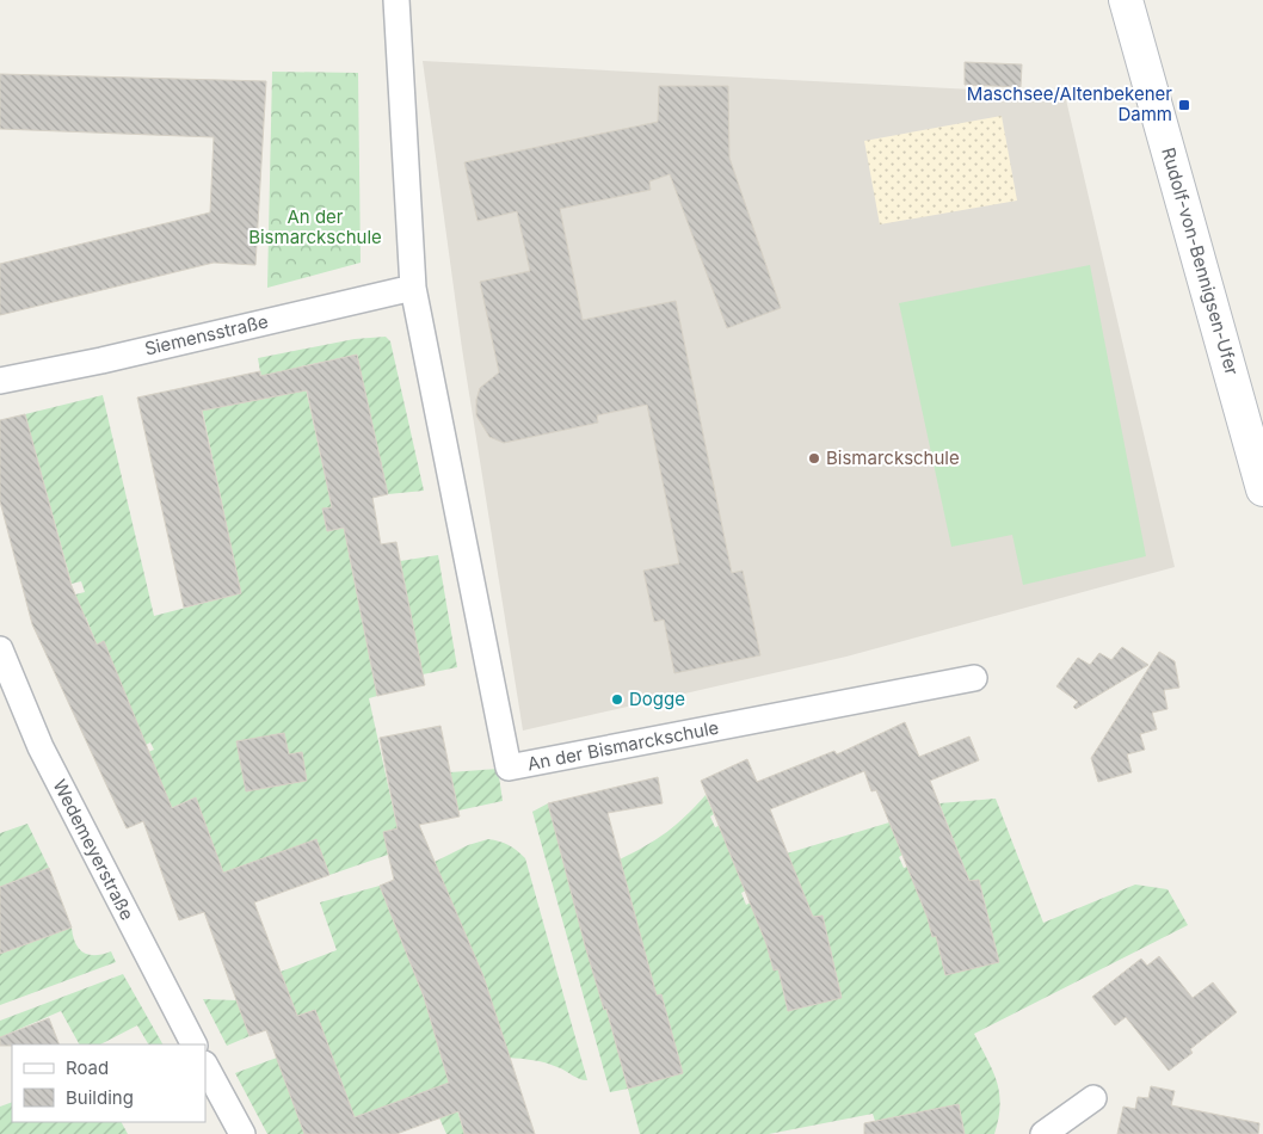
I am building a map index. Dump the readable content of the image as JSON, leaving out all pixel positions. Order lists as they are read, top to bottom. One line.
{"streets":{"street":["Rudolf-von-Bennigsen-Ufer","Siemensstraße","An der Bismarckschule","Wedemeyerstraße"]},"crossings":[["Siemensstraße","An der Bismarckschule"]],"parks":["An der Bismarckschule"],"places":{"transit":["Maschsee/Altenbekener Damm"],"other":["Bismarckschule","Dogge"]},"legend":["Road","Building"]}
